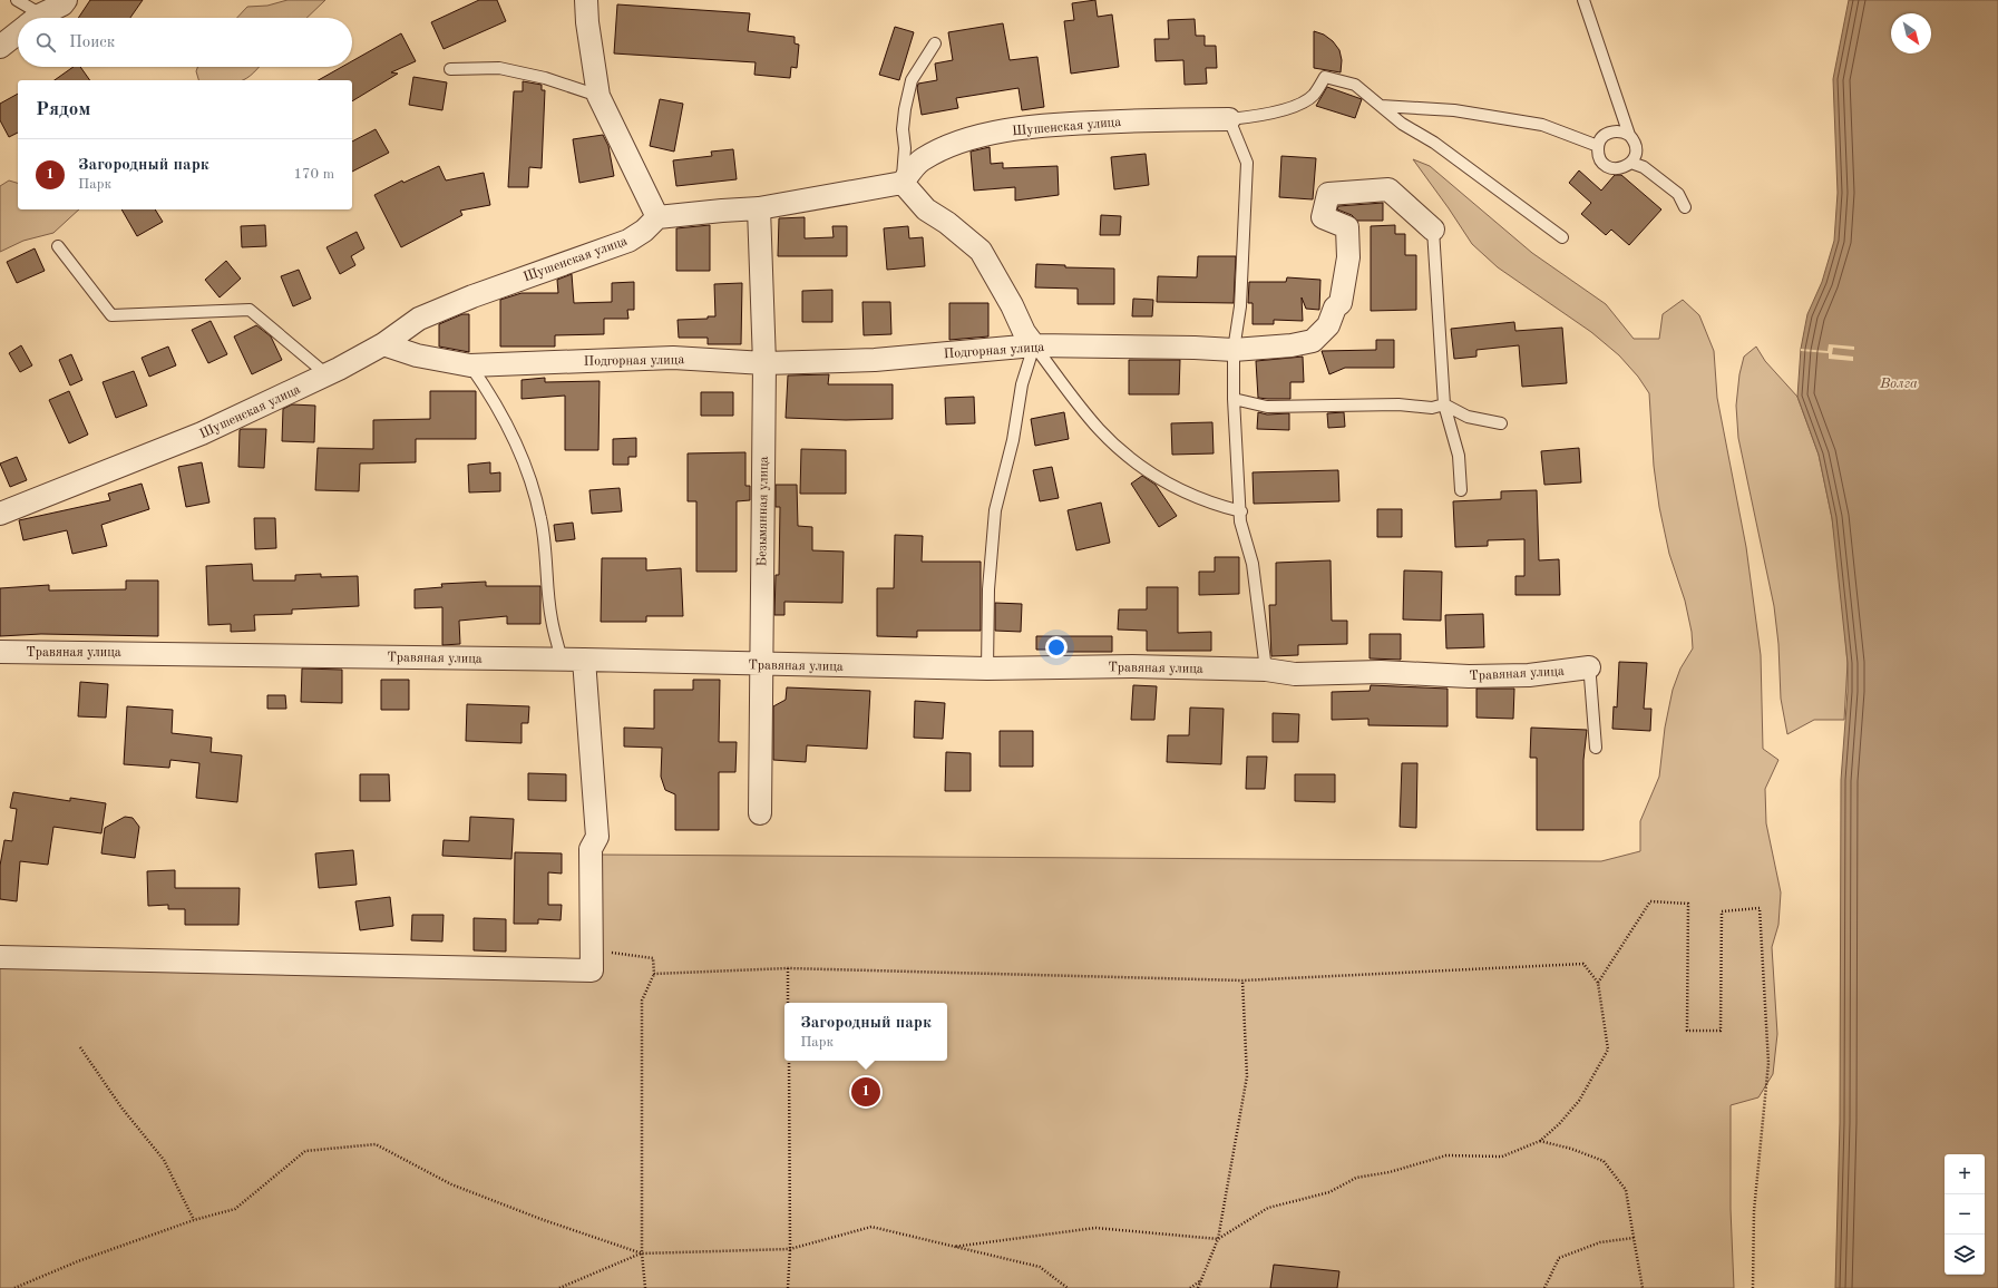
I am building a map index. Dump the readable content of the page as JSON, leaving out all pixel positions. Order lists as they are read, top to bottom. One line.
{"streets":{"street":["Шушенская улица","Подгорная улица","Безымянная улица","Травяная улица"]},"crossings":[["Шушенская улица","Подгорная улица"],["Подгорная улица","Безымянная улица"],["Безымянная улица","Травяная улица"]],"water":["Волга"],"north":"bottom right","page":{"search":"Поиск","heading":"Рядом","list":[{"mark":"1","name":"Загородный парк","note":"Парк","value":"170 m"}],"popup":["Загородный парк","Парк"],"pins":"1","map_buttons":["+","−"]}}
